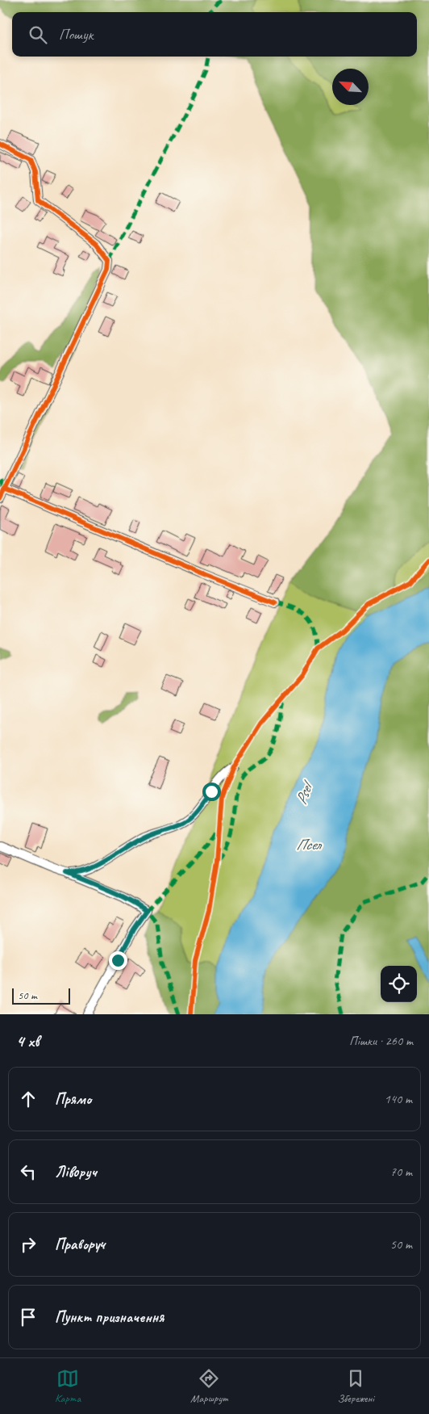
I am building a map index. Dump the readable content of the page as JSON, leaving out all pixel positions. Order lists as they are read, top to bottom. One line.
{"water":["Psel","Псел"],"scale_bar":"50 m","north":"top left","page":{"search":"Пошук","scale":"50 m","heading":["4 хв","Пішки · 260 m"],"list":[["Прямо","140 m"],["Ліворуч","70 m"],["Праворуч","50 m"],"Пункт призначення"],"nav":["Карта","Маршрут","Збережені"]}}
